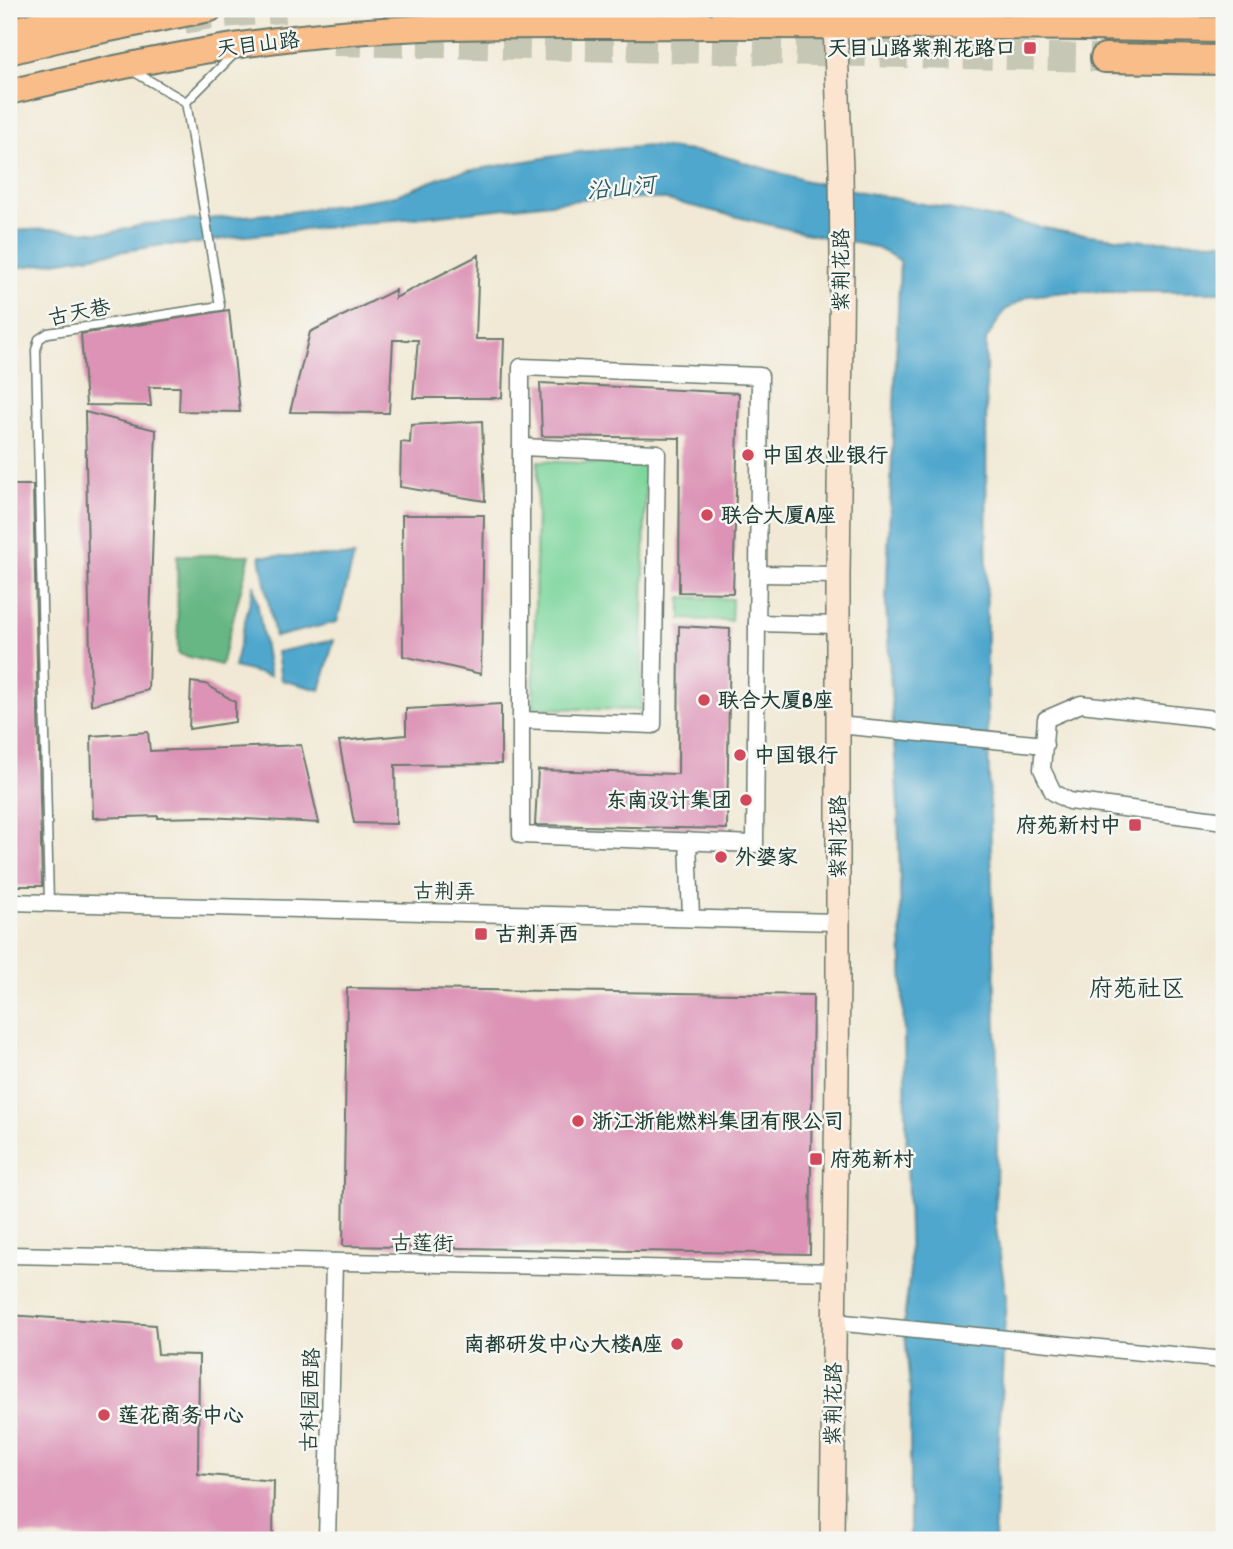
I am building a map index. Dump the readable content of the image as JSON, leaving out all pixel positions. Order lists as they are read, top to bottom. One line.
{"streets":{"main road":["天目山路"],"street":["紫荆花路","古荆弄","古莲街","古科园西路"],"lane":["古天巷"]},"crossings":[["天目山路","紫荆花路"],["紫荆花路","古荆弄"],["紫荆花路","古莲街"],["古天巷","古荆弄"],["古莲街","古科园西路"]],"districts":["府苑社区"],"water":["沿山河"],"places":{"transit":["天目山路紫荆花路口","府苑新村中","古荆弄西","府苑新村"],"other":["中国农业银行","联合大厦A座","联合大厦B座","中国银行","东南设计集团","外婆家","浙江浙能燃料集团有限公司","南都研发中心大楼A座","莲花商务中心"]}}
